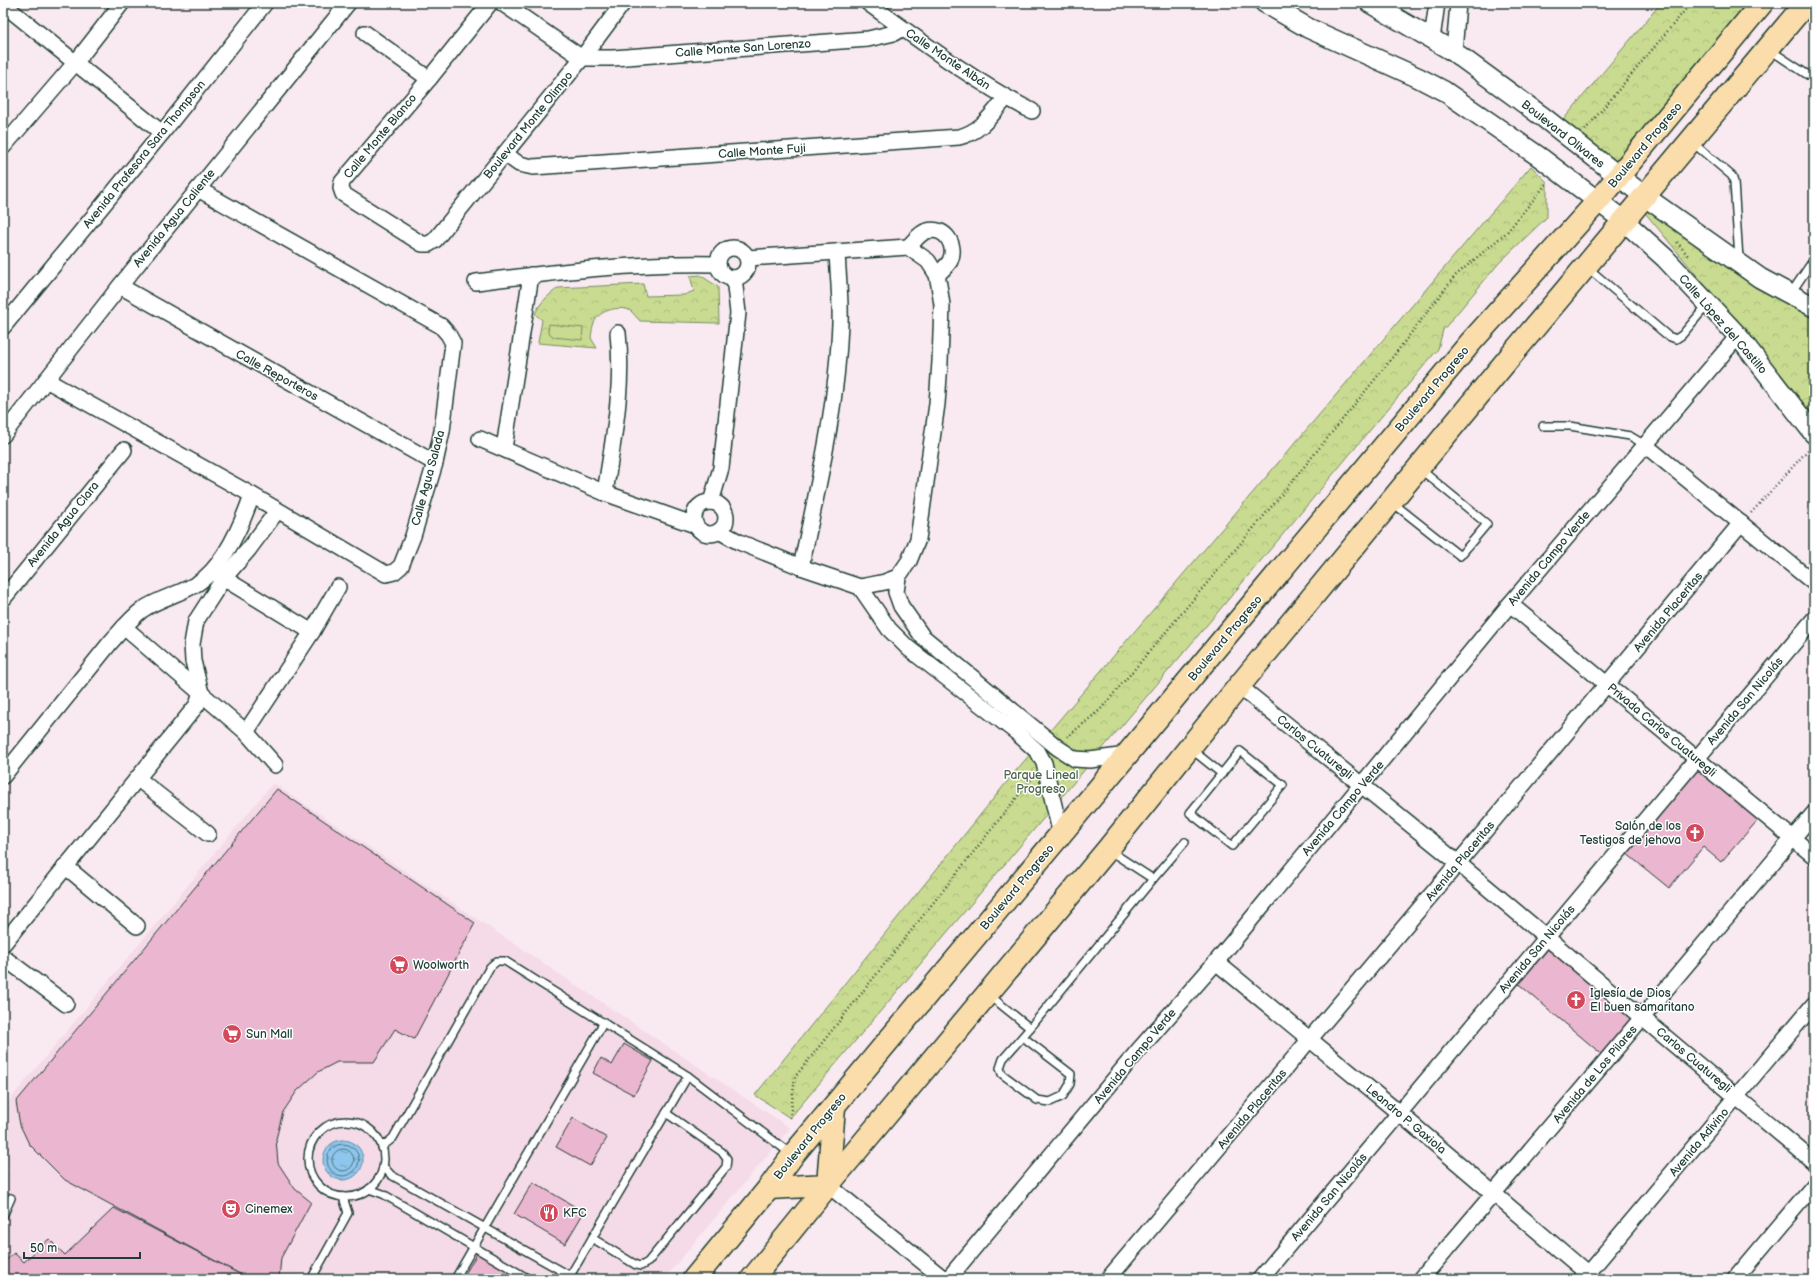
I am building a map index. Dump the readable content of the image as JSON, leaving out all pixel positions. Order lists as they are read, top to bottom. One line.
{"streets":{"main road":["Boulevard Progreso"],"street":["Calle Monte San Lorenzo","Calle Monte Albán","Boulevard Monte Olimpo","Boulevard Olivares","Calle Monte Blanco","Calle Monte Fuji","Avenida Profesora Sara Thompson","Avenida Agua Caliente","Calle López del Castillo","Calle Reporteros","Calle Agua Salada","Avenida Agua Clara","Avenida Campo Verde","Avenida Placeritas","Avenida San Nicolás","Privada Carlos Cuaturegli","Carlos Cuaturegli","Avenida de Los Pilares","Leandro P. Gaxiola","Avenida Adivino"]},"crossings":[["Calle Monte San Lorenzo","Calle Monte Albán"],["Calle Monte San Lorenzo","Boulevard Monte Olimpo"],["Calle Monte Albán","Calle Monte Fuji"],["Boulevard Monte Olimpo","Calle Monte Blanco"],["Boulevard Monte Olimpo","Calle Monte Fuji"],["Boulevard Olivares","Boulevard Progreso"],["Avenida Agua Caliente","Calle Reporteros"],["Avenida Agua Caliente","Calle Agua Salada"],["Calle López del Castillo","Avenida Campo Verde"],["Calle Reporteros","Calle Agua Salada"],["Avenida Campo Verde","Privada Carlos Cuaturegli"],["Avenida Campo Verde","Carlos Cuaturegli"],["Avenida Campo Verde","Leandro P. Gaxiola"],["Avenida Placeritas","Privada Carlos Cuaturegli"],["Avenida Placeritas","Carlos Cuaturegli"],["Avenida Placeritas","Leandro P. Gaxiola"],["Avenida San Nicolás","Privada Carlos Cuaturegli"],["Avenida San Nicolás","Carlos Cuaturegli"],["Avenida San Nicolás","Leandro P. Gaxiola"],["Privada Carlos Cuaturegli","Avenida de Los Pilares"],["Carlos Cuaturegli","Avenida de Los Pilares"],["Carlos Cuaturegli","Avenida Adivino"],["Avenida de Los Pilares","Leandro P. Gaxiola"],["Leandro P. Gaxiola","Avenida Adivino"]],"parks":["Parque Lineal Progreso"],"places":{"church":["Salón de los Testigos de jehova","Iglesía de Dios El buen samaritano"],"supermarket":["Woolworth","Sun Mall"],"theatre":["Cinemex"],"restaurant":["KFC"]},"scale_bar":"50 m"}
